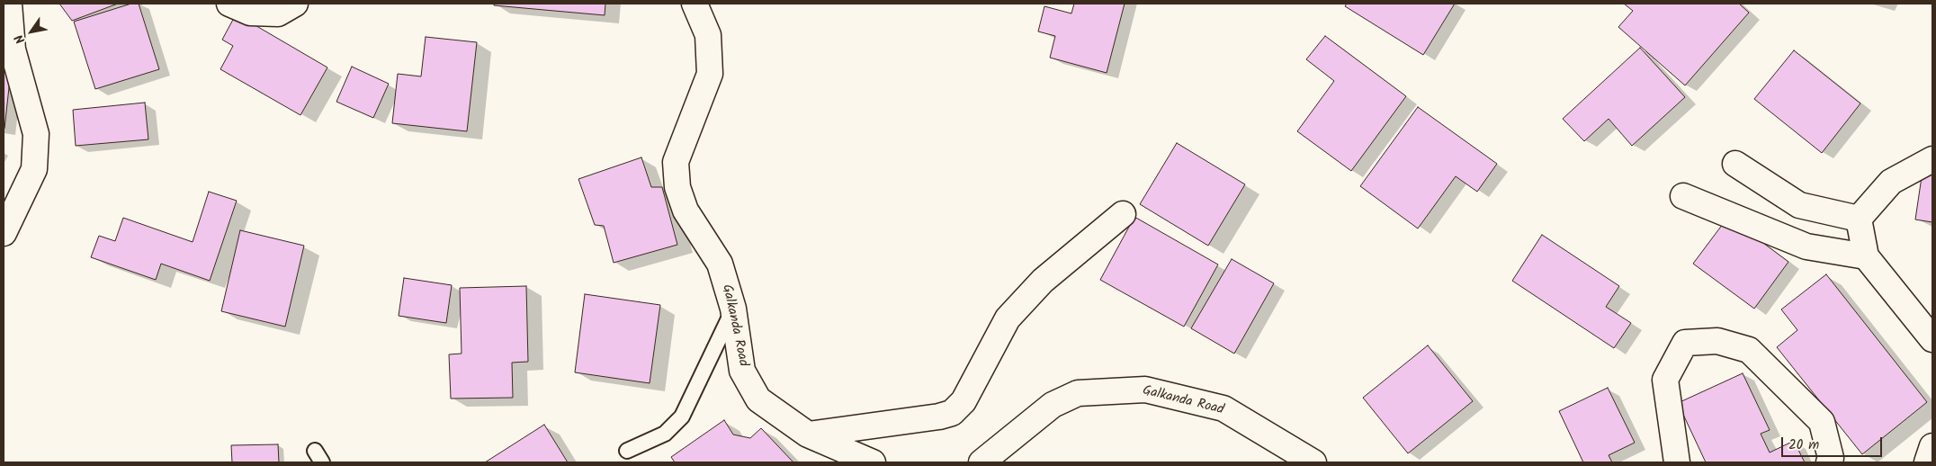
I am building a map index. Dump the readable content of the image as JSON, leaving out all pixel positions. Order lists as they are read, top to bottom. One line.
{"streets":{"street":["Galkanda Road"]},"scale_bar":"20 m","north":"bottom left"}
